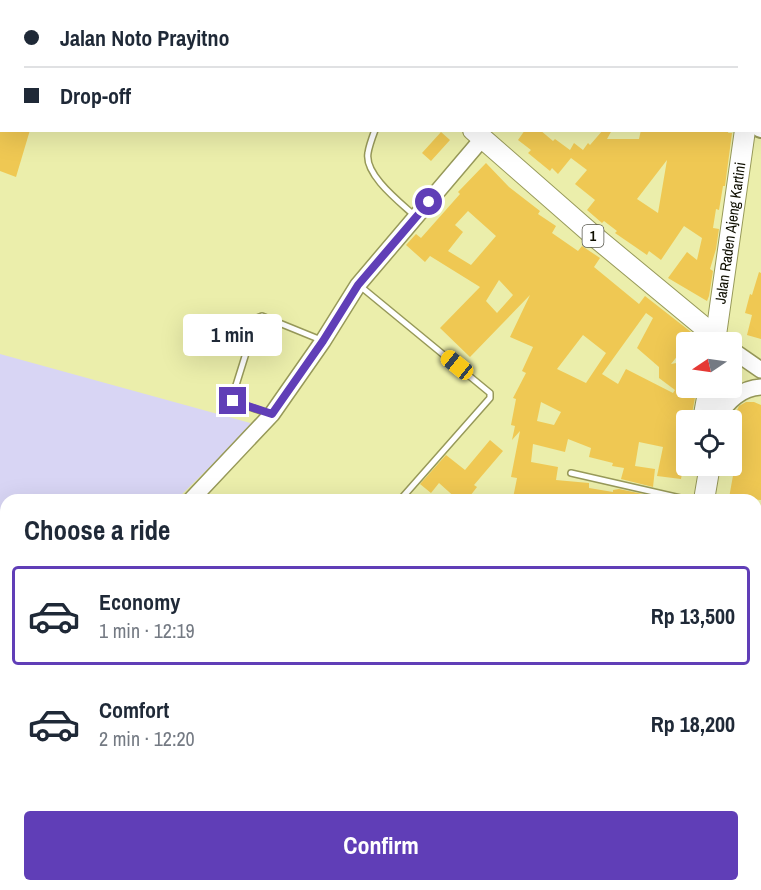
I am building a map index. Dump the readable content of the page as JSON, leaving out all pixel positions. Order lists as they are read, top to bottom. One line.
{"streets":{"highway":["Jalan Raden Ajeng Kartini","1"]},"north":"left","page":{"banner":["Jalan Noto Prayitno","Drop-off"],"bubble":"1 min","heading":"Choose a ride","list":[{"name":"Economy","note":"1 min · 12:19","value":"Rp 13,500"},{"name":"Comfort","note":"2 min · 12:20","value":"Rp 18,200"}],"buttons":"Confirm"}}
